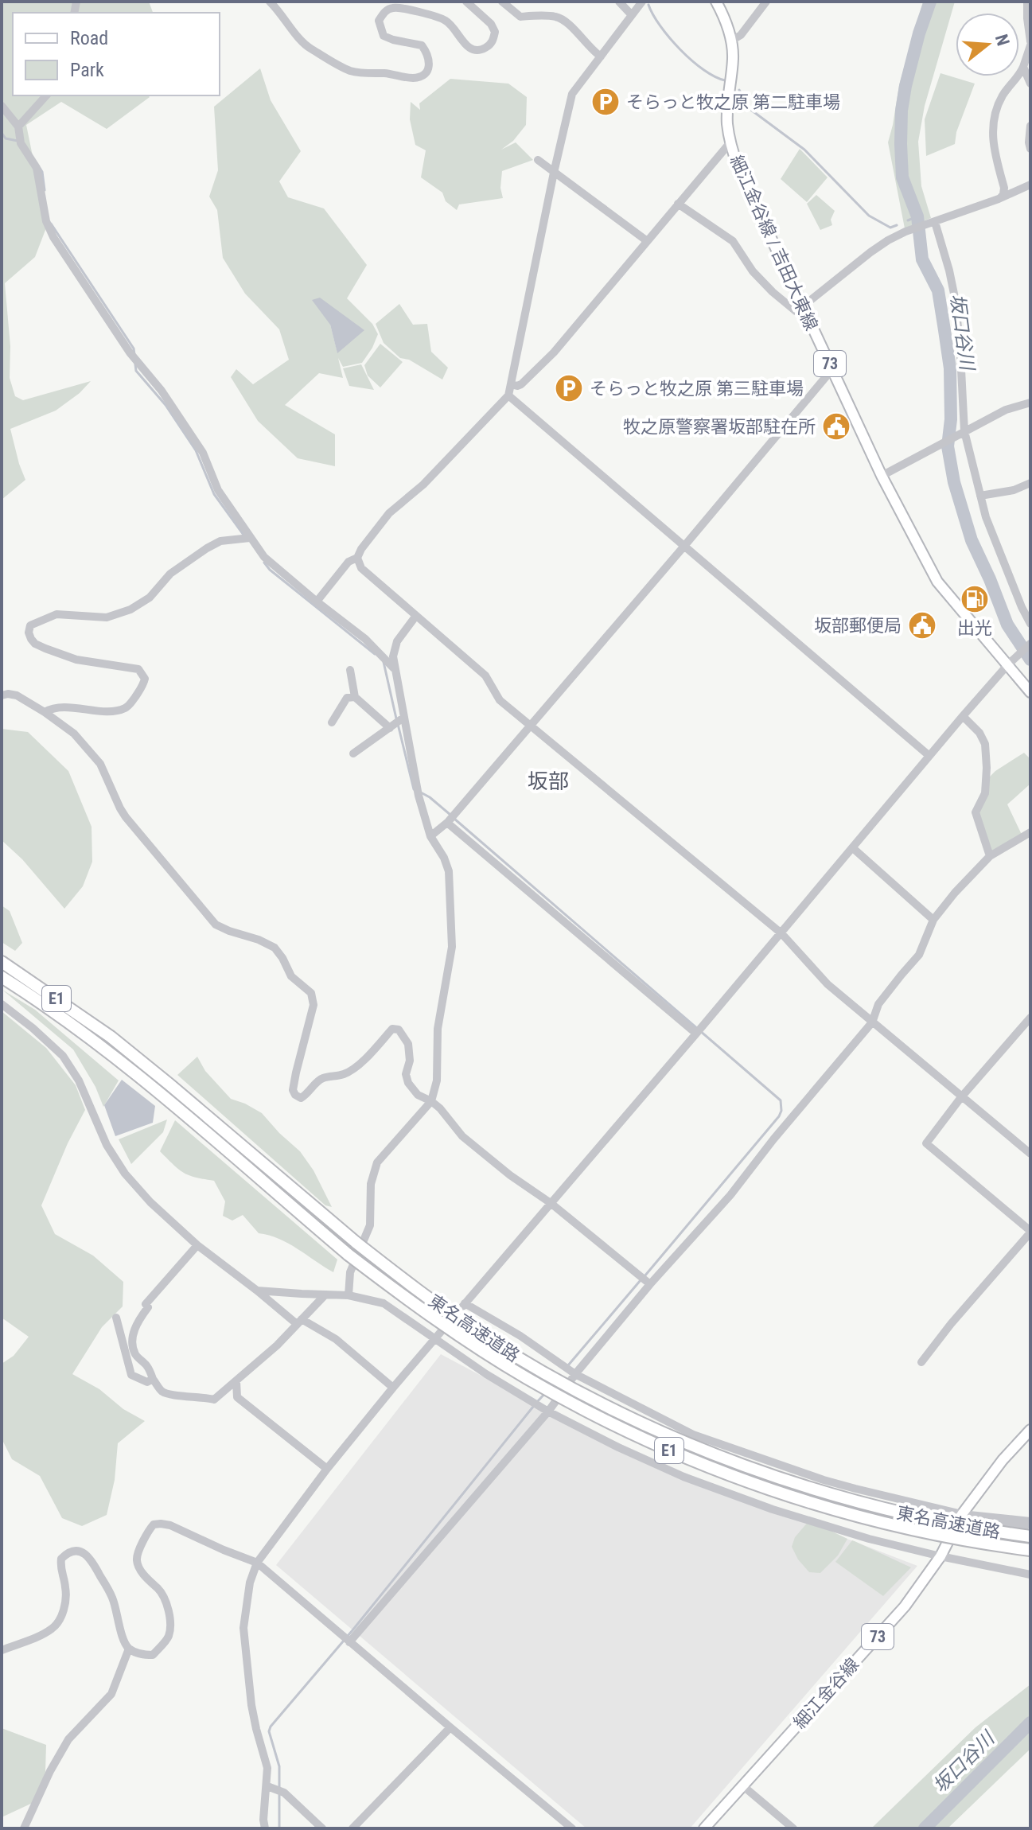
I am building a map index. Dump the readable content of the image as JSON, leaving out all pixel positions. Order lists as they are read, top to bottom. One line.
{"streets":{"highway":["E1","東名高速道路"],"main road":["細江金谷線 / 吉田大東線","73","細江金谷線"]},"districts":["坂部"],"water":["坂口谷川"],"places":{"parking":["そらっと牧之原 第二駐車場","そらっと牧之原 第三駐車場"],"public building":["牧之原警察署坂部駐在所","坂部郵便局"],"fuel station":["出光"]},"legend":["Road","Park"],"north":"right"}
